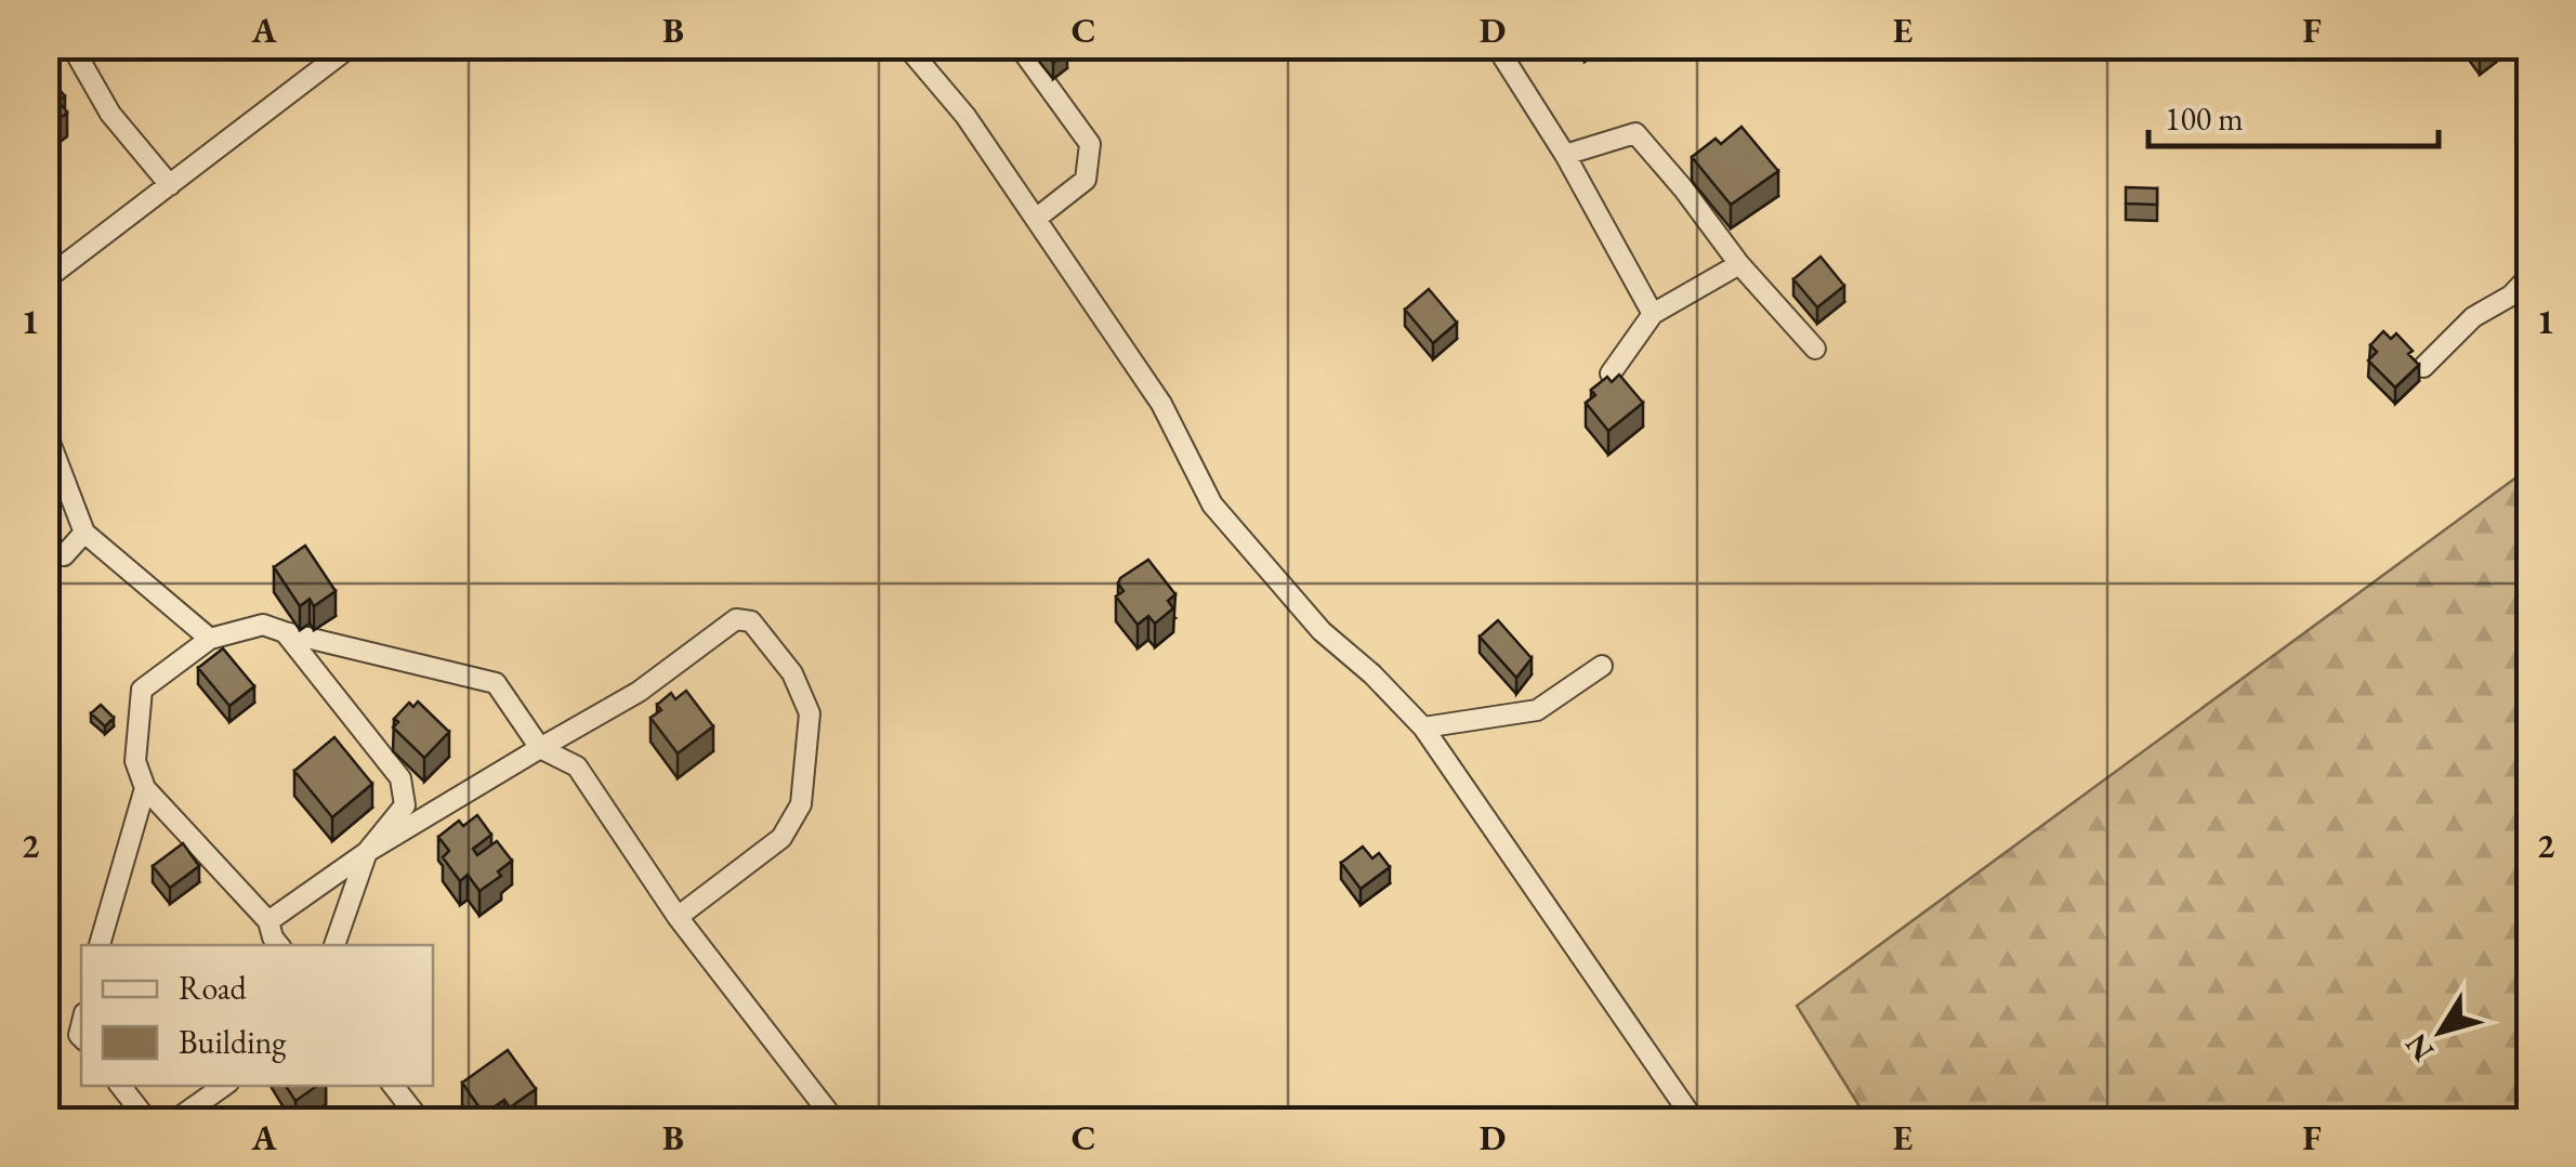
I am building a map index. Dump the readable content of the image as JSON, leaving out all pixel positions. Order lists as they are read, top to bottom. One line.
{"legend":["Road","Building"],"scale_bar":"100 m","north":"bottom left","grid":{"columns":["A","B","C","D","E","F"],"rows":["1","2"]}}
